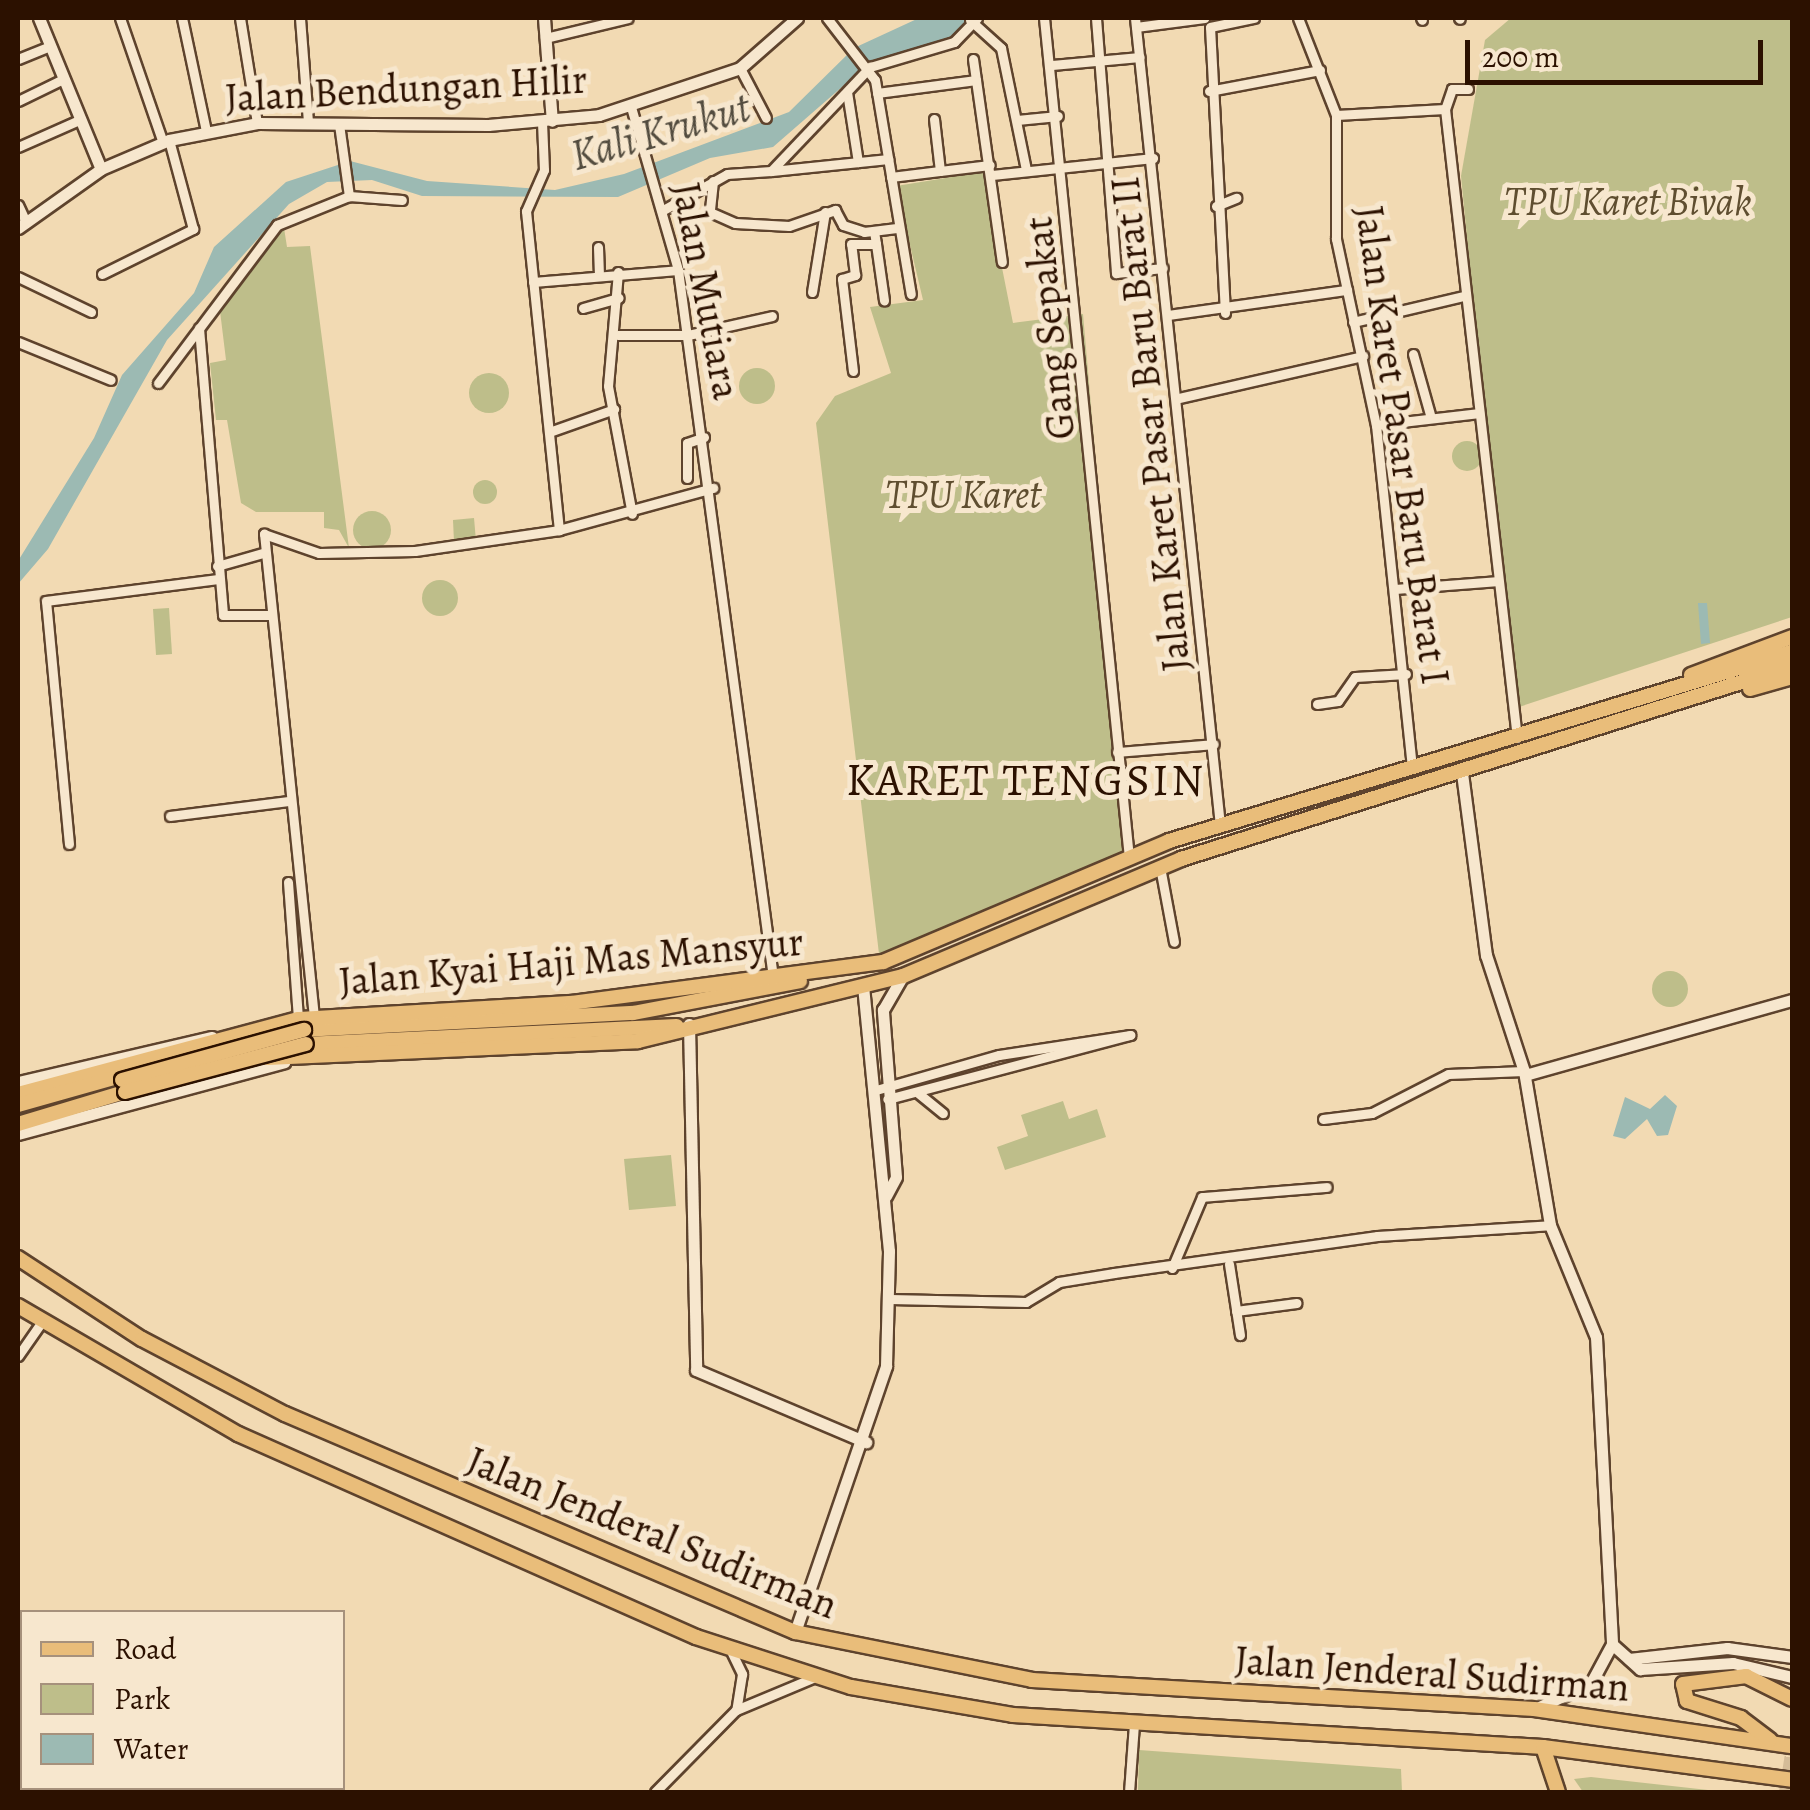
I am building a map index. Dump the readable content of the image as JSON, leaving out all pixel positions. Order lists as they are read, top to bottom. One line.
{"streets":{"main road":["Jalan Kyai Haji Mas Mansyur","Jalan Jenderal Sudirman"],"street":["Jalan Bendungan Hilir","Jalan Mutiara","Gang Sepakat","Jalan Karet Pasar Baru Barat II","Jalan Karet Pasar Baru Barat I"]},"crossings":[["Jalan Bendungan Hilir","Jalan Mutiara"],["Jalan Mutiara","Jalan Kyai Haji Mas Mansyur"],["Gang Sepakat","Jalan Kyai Haji Mas Mansyur"],["Jalan Karet Pasar Baru Barat II","Jalan Kyai Haji Mas Mansyur"],["Jalan Karet Pasar Baru Barat I","Jalan Kyai Haji Mas Mansyur"]],"districts":["KARET TENGSIN"],"water":["Kali Krukut"],"parks":["TPU Karet Bivak","TPU Karet"],"legend":["Road","Park","Water"],"scale_bar":"200 m"}
